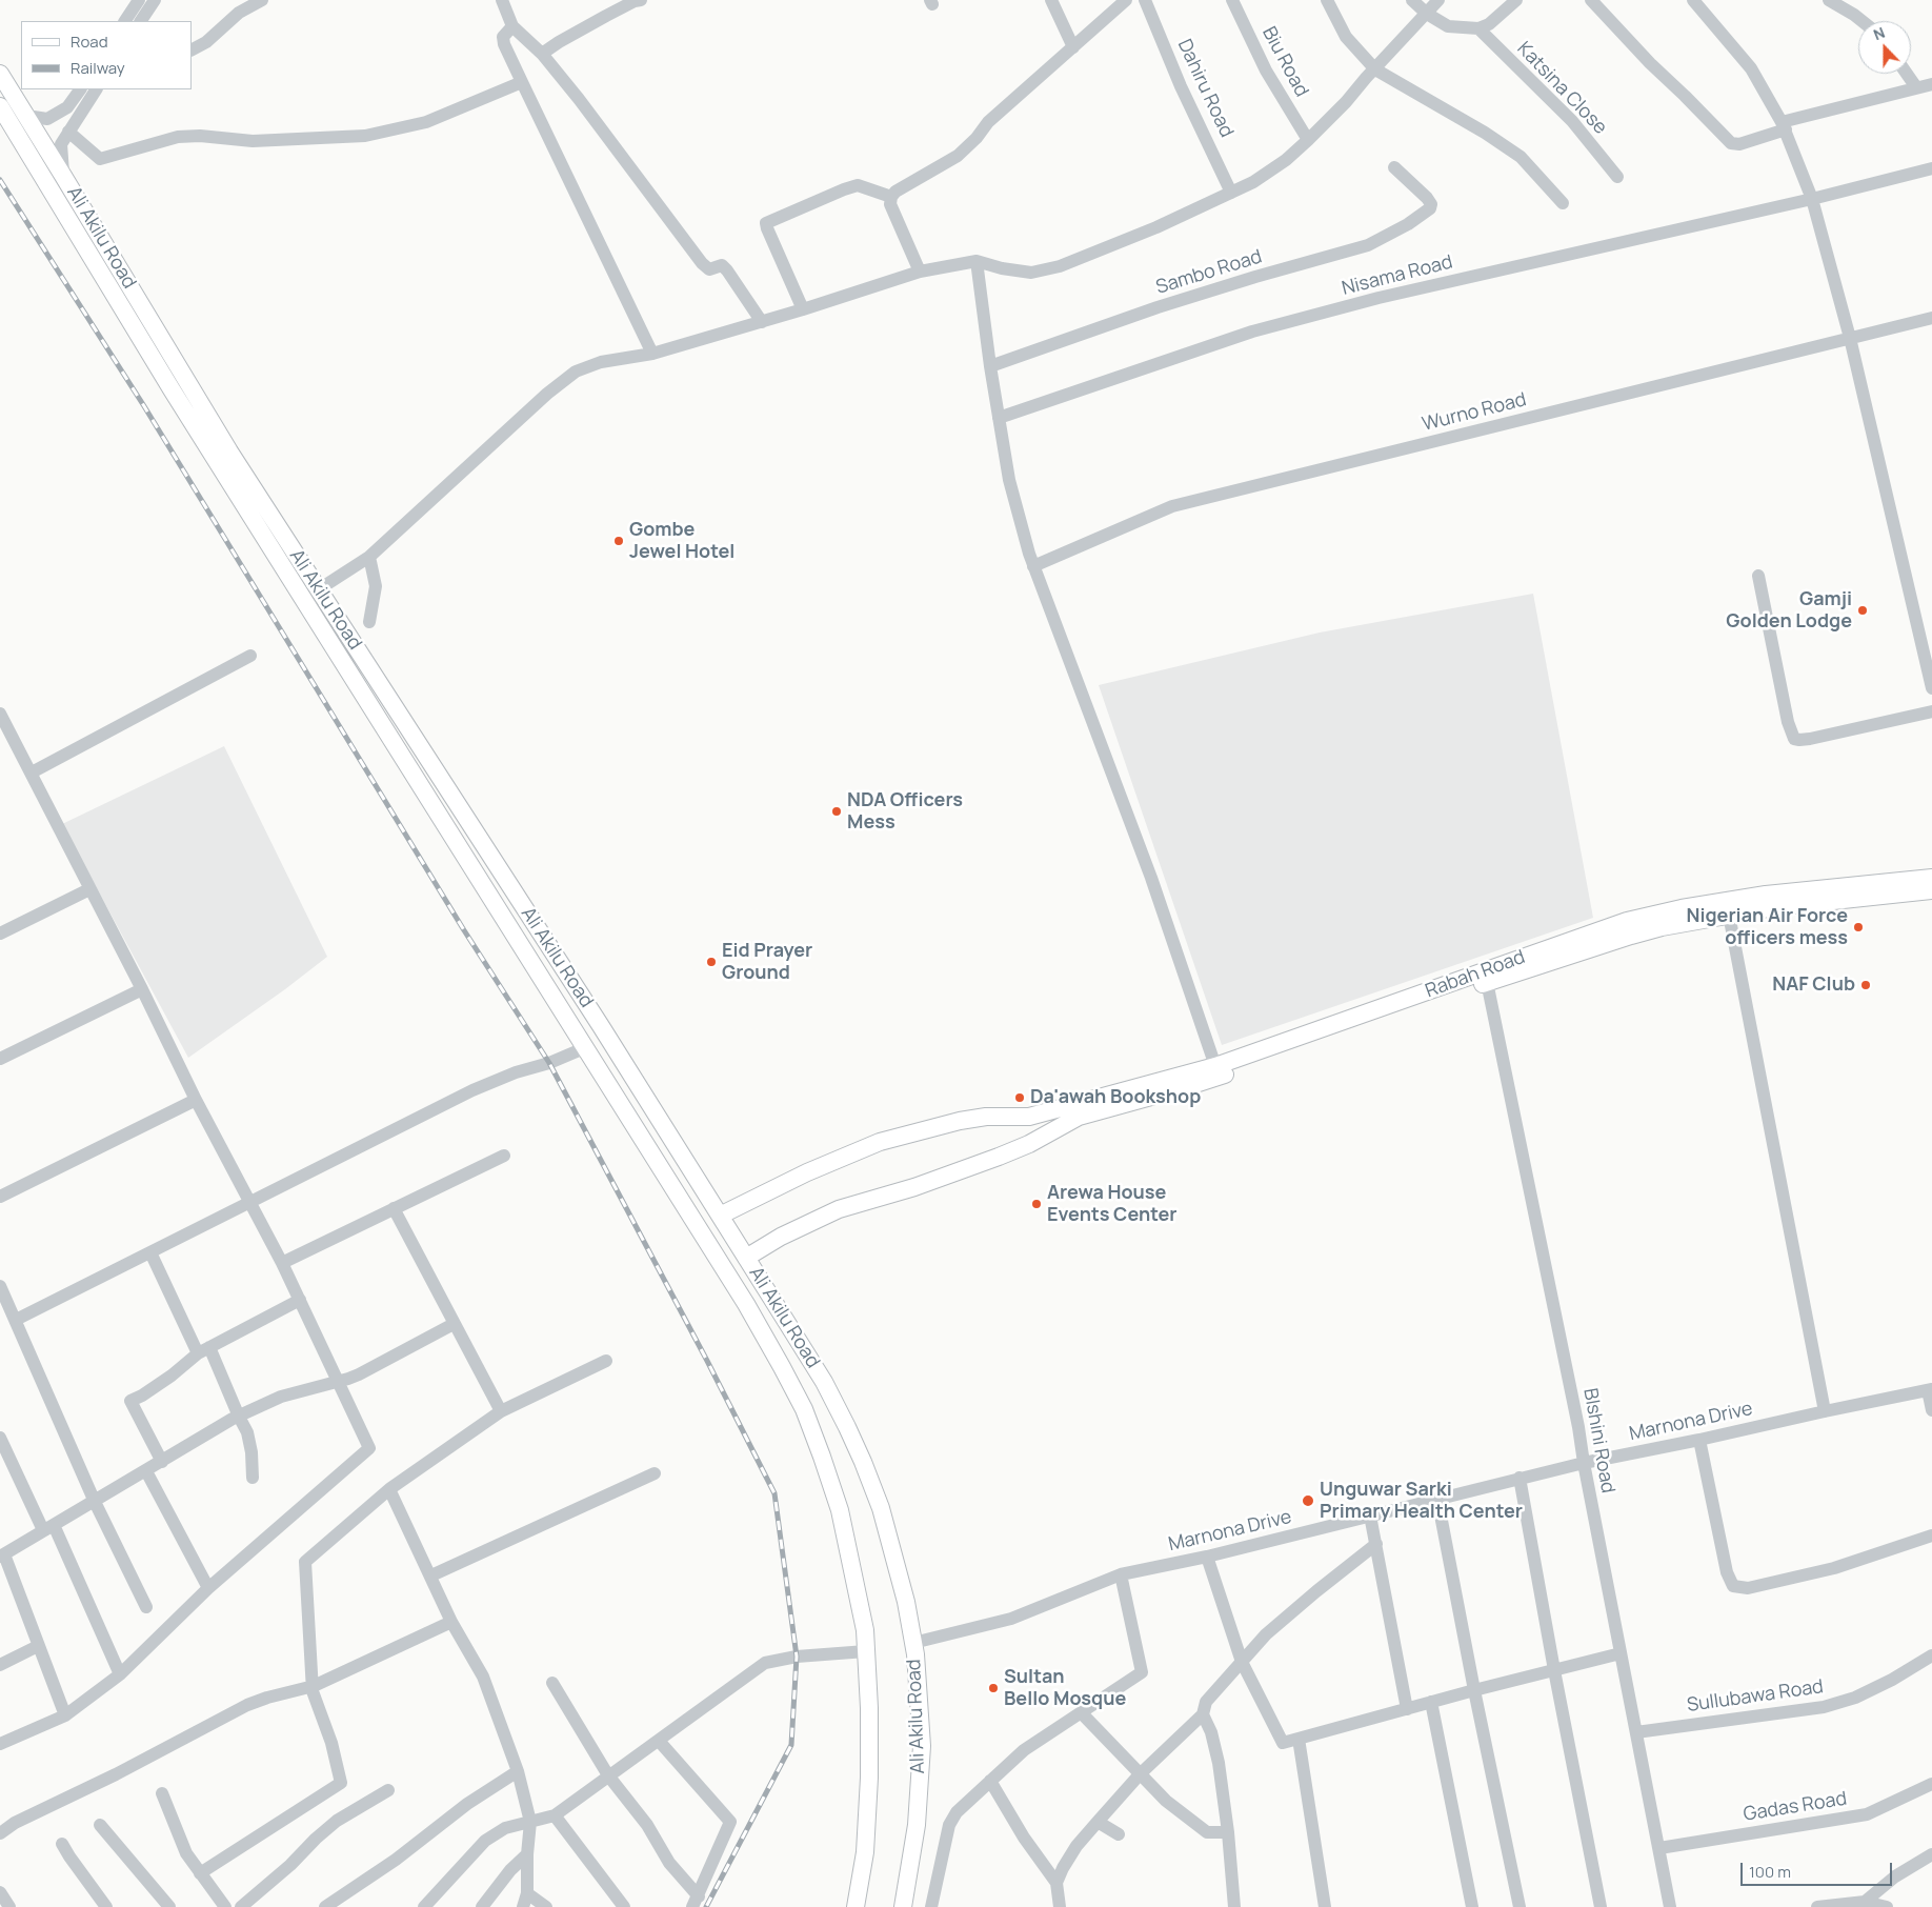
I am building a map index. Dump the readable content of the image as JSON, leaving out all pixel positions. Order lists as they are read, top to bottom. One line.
{"streets":{"main road":["Ali Akilu Road","Rabah Road"],"street":["Biu Road","Dahiru Road","Katsina Close","Sambo Road","Nisama Road","Wurno Road","Marnona Drive","BIshini Road","Sullubawa Road","Gadas Road"]},"crossings":[["Ali Akilu Road","Rabah Road"],["Ali Akilu Road","Marnona Drive"],["Rabah Road","BIshini Road"],["Marnona Drive","BIshini Road"],["BIshini Road","Sullubawa Road"],["BIshini Road","Gadas Road"]],"places":["Gombe Jewel Hotel","Gamji Golden Lodge","NDA Officers Mess","Nigerian Air Force officers mess","Eid Prayer Ground","NAF Club","Da'awah Bookshop","Arewa House Events Center","Unguwar Sarki Primary Health Center","Sultan Bello Mosque"],"legend":["Road","Railway"],"scale_bar":"100 m","north":"top"}
